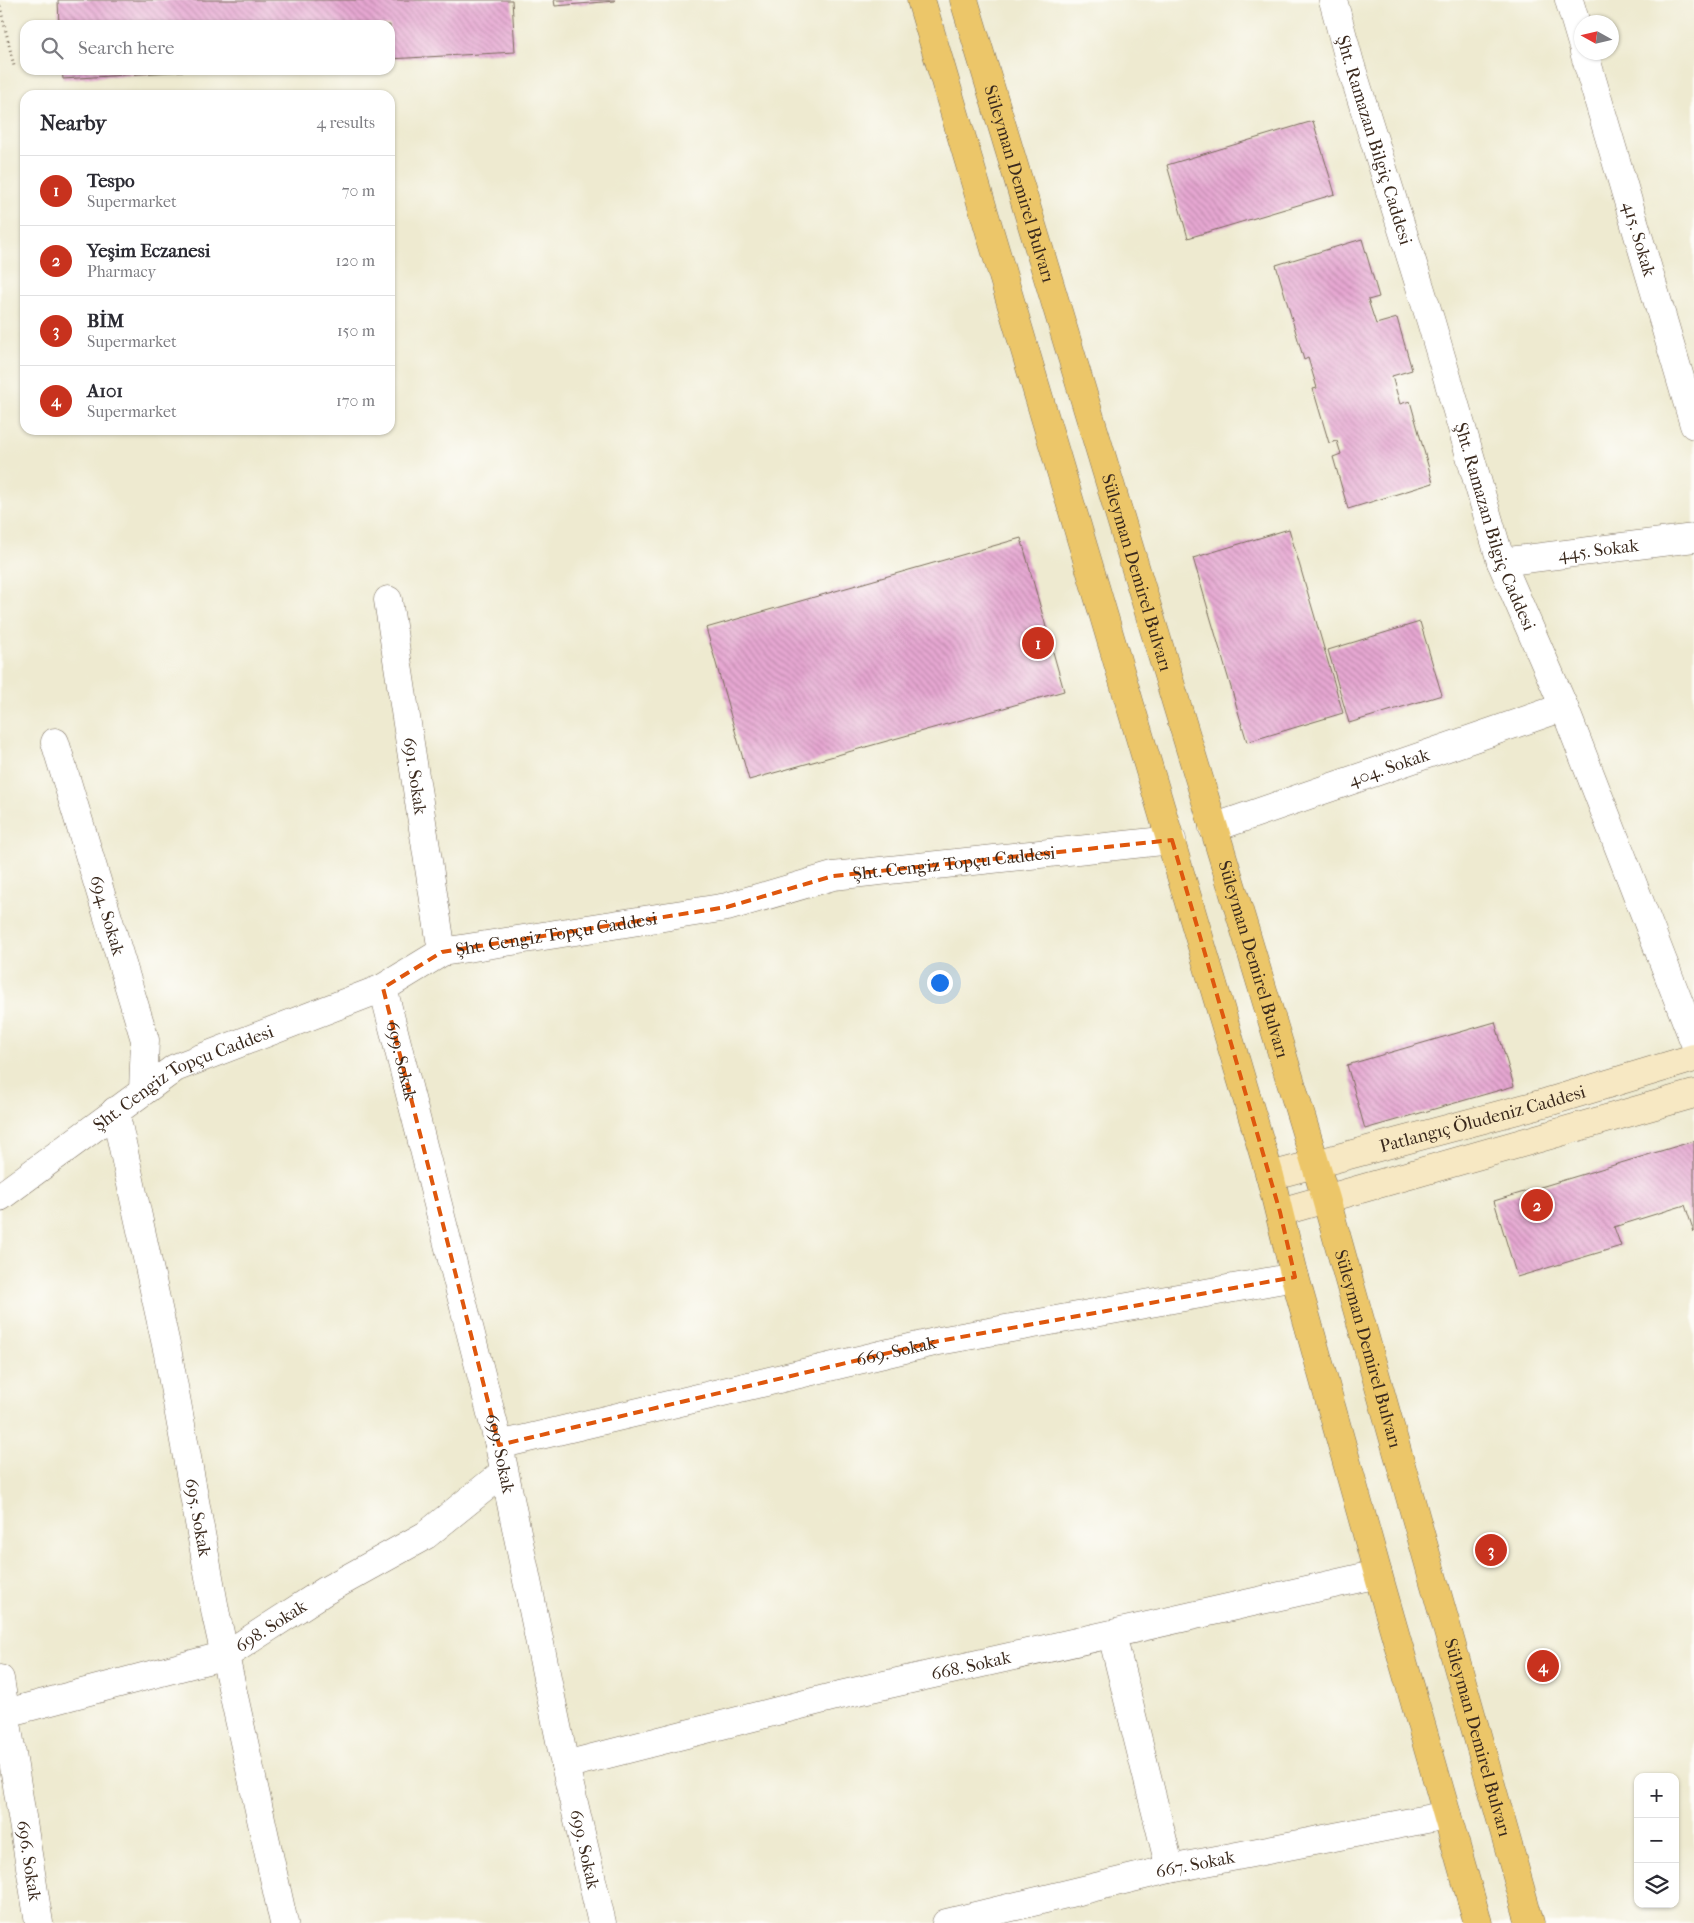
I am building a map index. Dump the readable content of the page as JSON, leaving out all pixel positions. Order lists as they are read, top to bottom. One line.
{"streets":{"main road":["Süleyman Demirel Bulvarı","Patlangıç Öludeniz Caddesi"],"street":["Şht. Ramazan Bilgiç Caddesi","415. Sokak","445. Sokak","404. Sokak","691. Sokak","Şht. Cengiz Topçu Caddesi","694. Sokak","699. Sokak","669. Sokak","695. Sokak","698. Sokak","668. Sokak","696. Sokak","667. Sokak"]},"crossings":[["Şht. Ramazan Bilgiç Caddesi","445. Sokak"],["Şht. Ramazan Bilgiç Caddesi","404. Sokak"],["Süleyman Demirel Bulvarı","404. Sokak"],["Süleyman Demirel Bulvarı","Patlangıç Öludeniz Caddesi"],["691. Sokak","Şht. Cengiz Topçu Caddesi"],["Şht. Cengiz Topçu Caddesi","694. Sokak"],["Şht. Cengiz Topçu Caddesi","699. Sokak"],["Şht. Cengiz Topçu Caddesi","695. Sokak"],["699. Sokak","669. Sokak"],["699. Sokak","698. Sokak"],["699. Sokak","668. Sokak"],["695. Sokak","698. Sokak"],["698. Sokak","696. Sokak"]],"north":"left","page":{"search":"Search here","heading":["Nearby","4 results"],"list":[{"mark":"1","name":"Tespo","note":"Supermarket","value":"70 m"},{"mark":"2","name":"Yeşim Eczanesi","note":"Pharmacy","value":"120 m"},{"mark":"3","name":"BİM","note":"Supermarket","value":"150 m"},{"mark":"4","name":"A101","note":"Supermarket","value":"170 m"}],"pins":["1","2","3","4"],"map_buttons":["+","−"]}}
